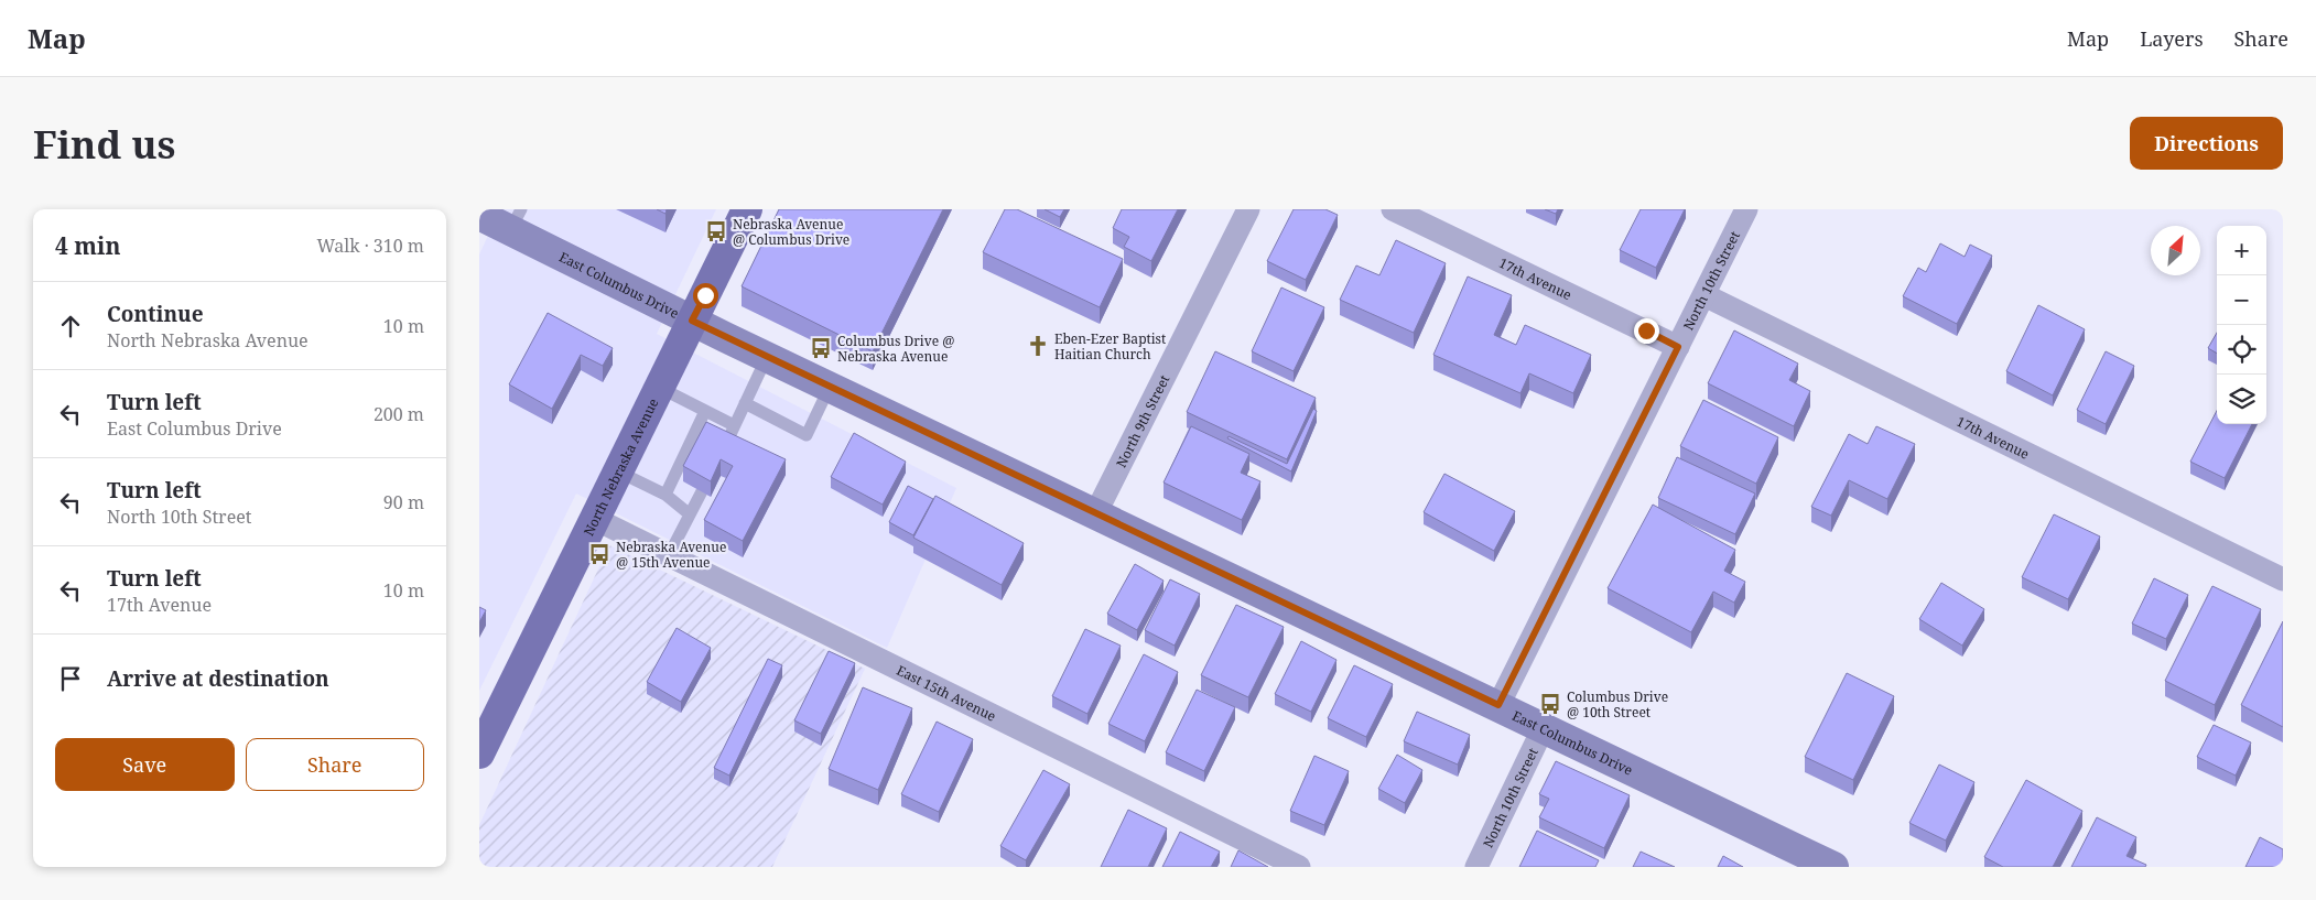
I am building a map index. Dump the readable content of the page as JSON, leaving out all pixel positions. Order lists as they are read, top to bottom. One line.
{"streets":{"main road":["East Columbus Drive","North Nebraska Avenue"],"street":["17th Avenue","North 10th Street","North 9th Street","East 15th Avenue"]},"crossings":[["17th Avenue","North 10th Street"],["North 10th Street","East Columbus Drive"],["East Columbus Drive","North 9th Street"],["East Columbus Drive","North Nebraska Avenue"],["North Nebraska Avenue","East 15th Avenue"]],"places":{"bus stop":["Nebraska Avenue @ Columbus Drive","Columbus Drive @ Nebraska Avenue","Nebraska Avenue @ 15th Avenue","Columbus Drive @ 10th Street"],"church":["Eben-Ezer Baptist Haitian Church"]},"north":"top right","page":{"header":"Map","nav":["Map","Layers","Share"],"buttons":["Directions",["Save","Share"]],"title":"Find us","heading":["4 min","Walk · 310 m"],"map_buttons":["+","−"],"list":[["Continue","North Nebraska Avenue","10 m"],["Turn left","East Columbus Drive","200 m"],["Turn left","North 10th Street","90 m"],["Turn left","17th Avenue","10 m"],"Arrive at destination"]}}
